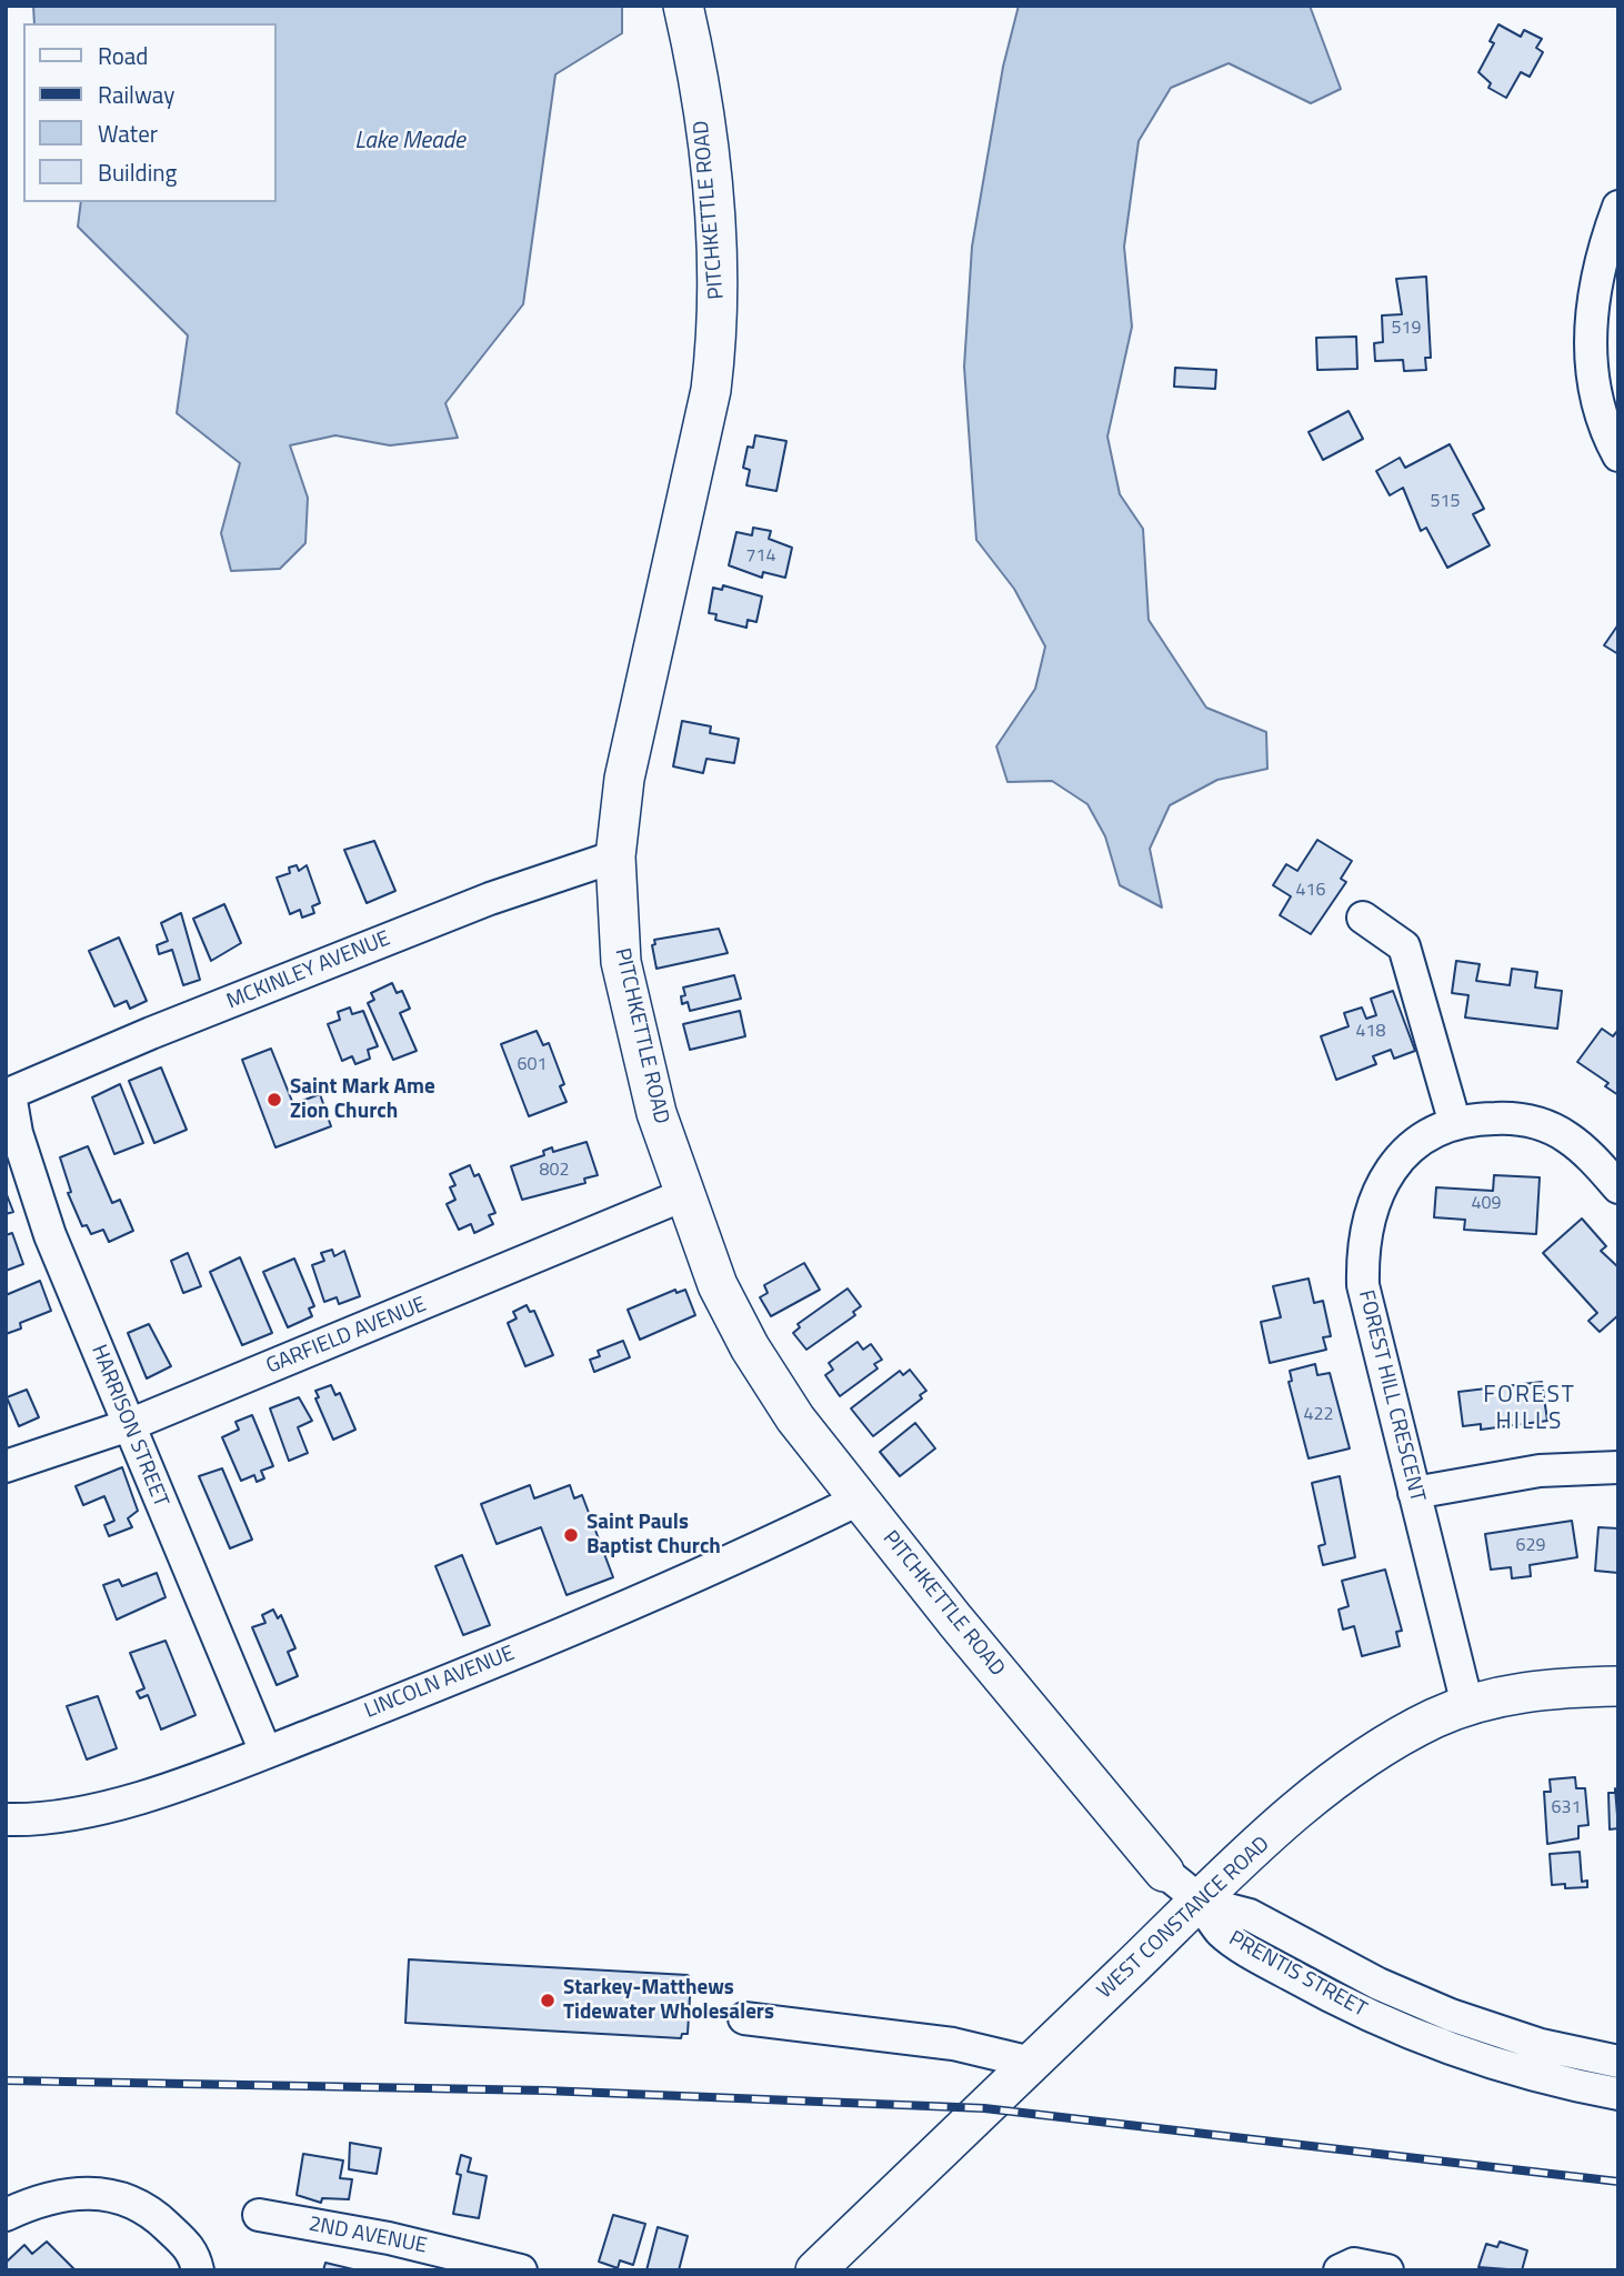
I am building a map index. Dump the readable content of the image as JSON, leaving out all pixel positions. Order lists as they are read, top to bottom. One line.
{"streets":{"main road":["PITCHKETTLE ROAD","WEST CONSTANCE ROAD"],"street":["MCKINLEY AVENUE","GARFIELD AVENUE","FOREST HILL CRESCENT","HARRISON STREET","LINCOLN AVENUE","PRENTIS STREET","2ND AVENUE"]},"crossings":[["PITCHKETTLE ROAD","MCKINLEY AVENUE"],["PITCHKETTLE ROAD","GARFIELD AVENUE"],["PITCHKETTLE ROAD","LINCOLN AVENUE"],["PITCHKETTLE ROAD","WEST CONSTANCE ROAD"],["PITCHKETTLE ROAD","PRENTIS STREET"],["MCKINLEY AVENUE","HARRISON STREET"],["GARFIELD AVENUE","HARRISON STREET"],["FOREST HILL CRESCENT","WEST CONSTANCE ROAD"],["HARRISON STREET","LINCOLN AVENUE"],["WEST CONSTANCE ROAD","PRENTIS STREET"]],"districts":["FOREST HILLS"],"water":["Lake Meade"],"places":["Saint Mark Ame Zion Church","Saint Pauls Baptist Church","Starkey-Matthews Tidewater Wholesalers"],"house_numbers":["519","515","714","416","418","601","802","409","422","629","631"],"legend":["Road","Railway","Water","Building"]}
